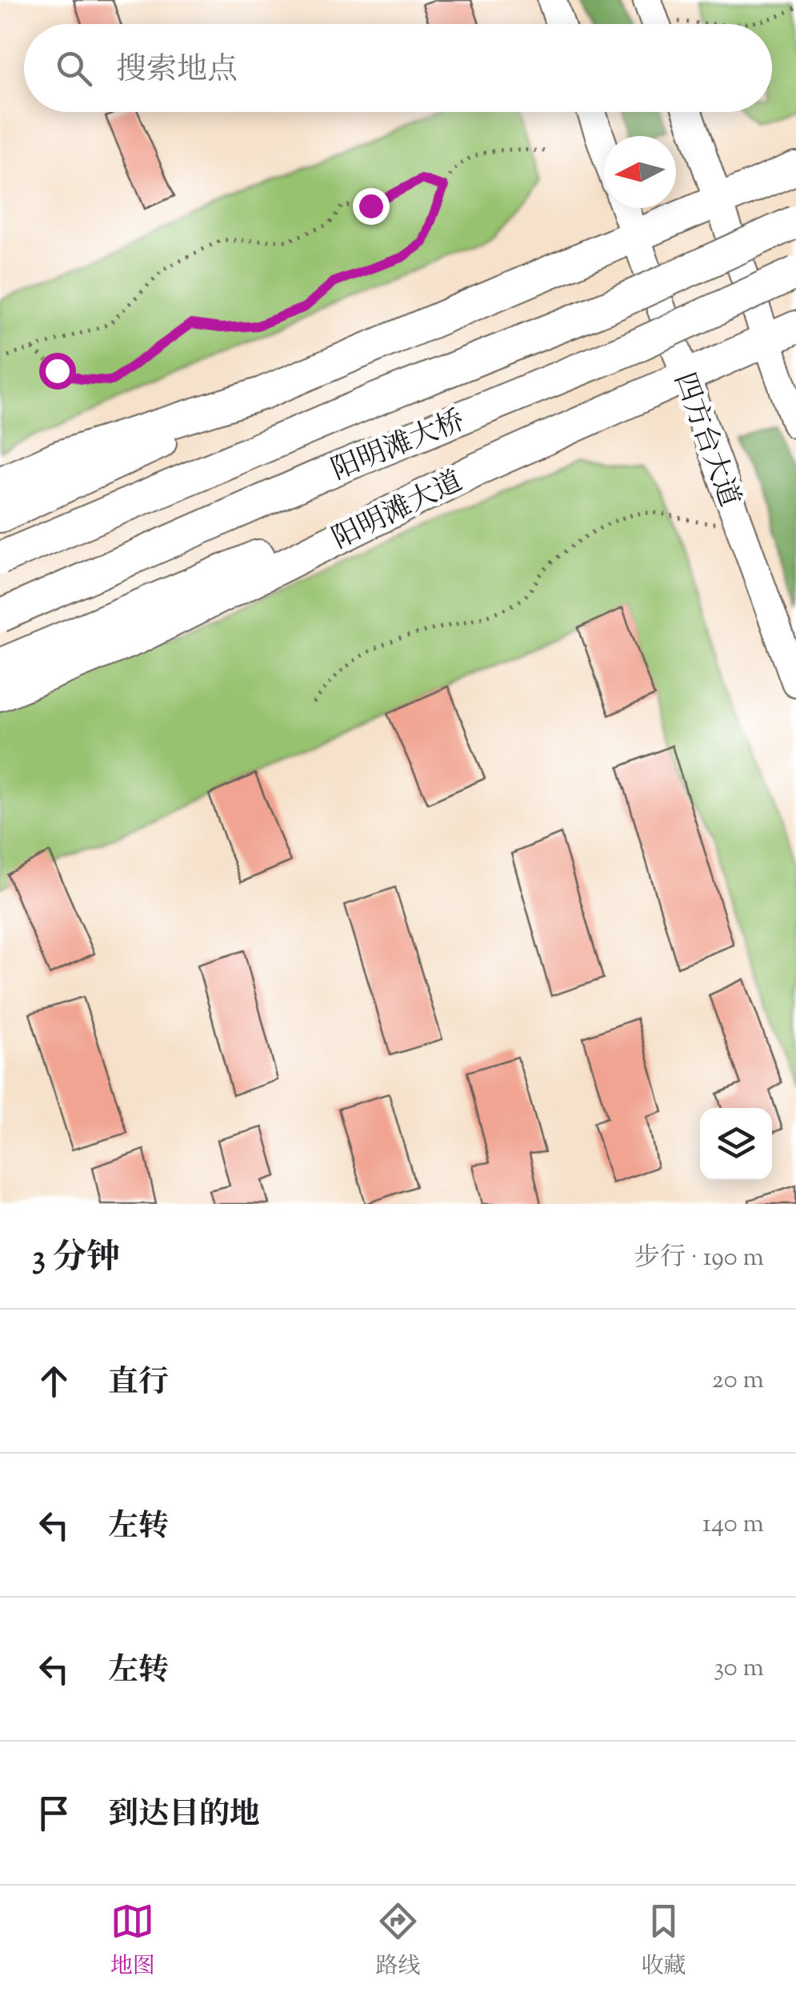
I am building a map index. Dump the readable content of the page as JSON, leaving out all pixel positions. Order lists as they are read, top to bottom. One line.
{"streets":{"highway":["阳明滩大桥","阳明滩大道"],"main road":["四方台大道"]},"crossings":[["四方台大道","阳明滩大道"]],"north":"left","page":{"search":"搜索地点","heading":["3 分钟","步行 · 190 m"],"list":[["直行","20 m"],["左转","140 m"],["左转","30 m"],"到达目的地"],"nav":["地图","路线","收藏"]}}
